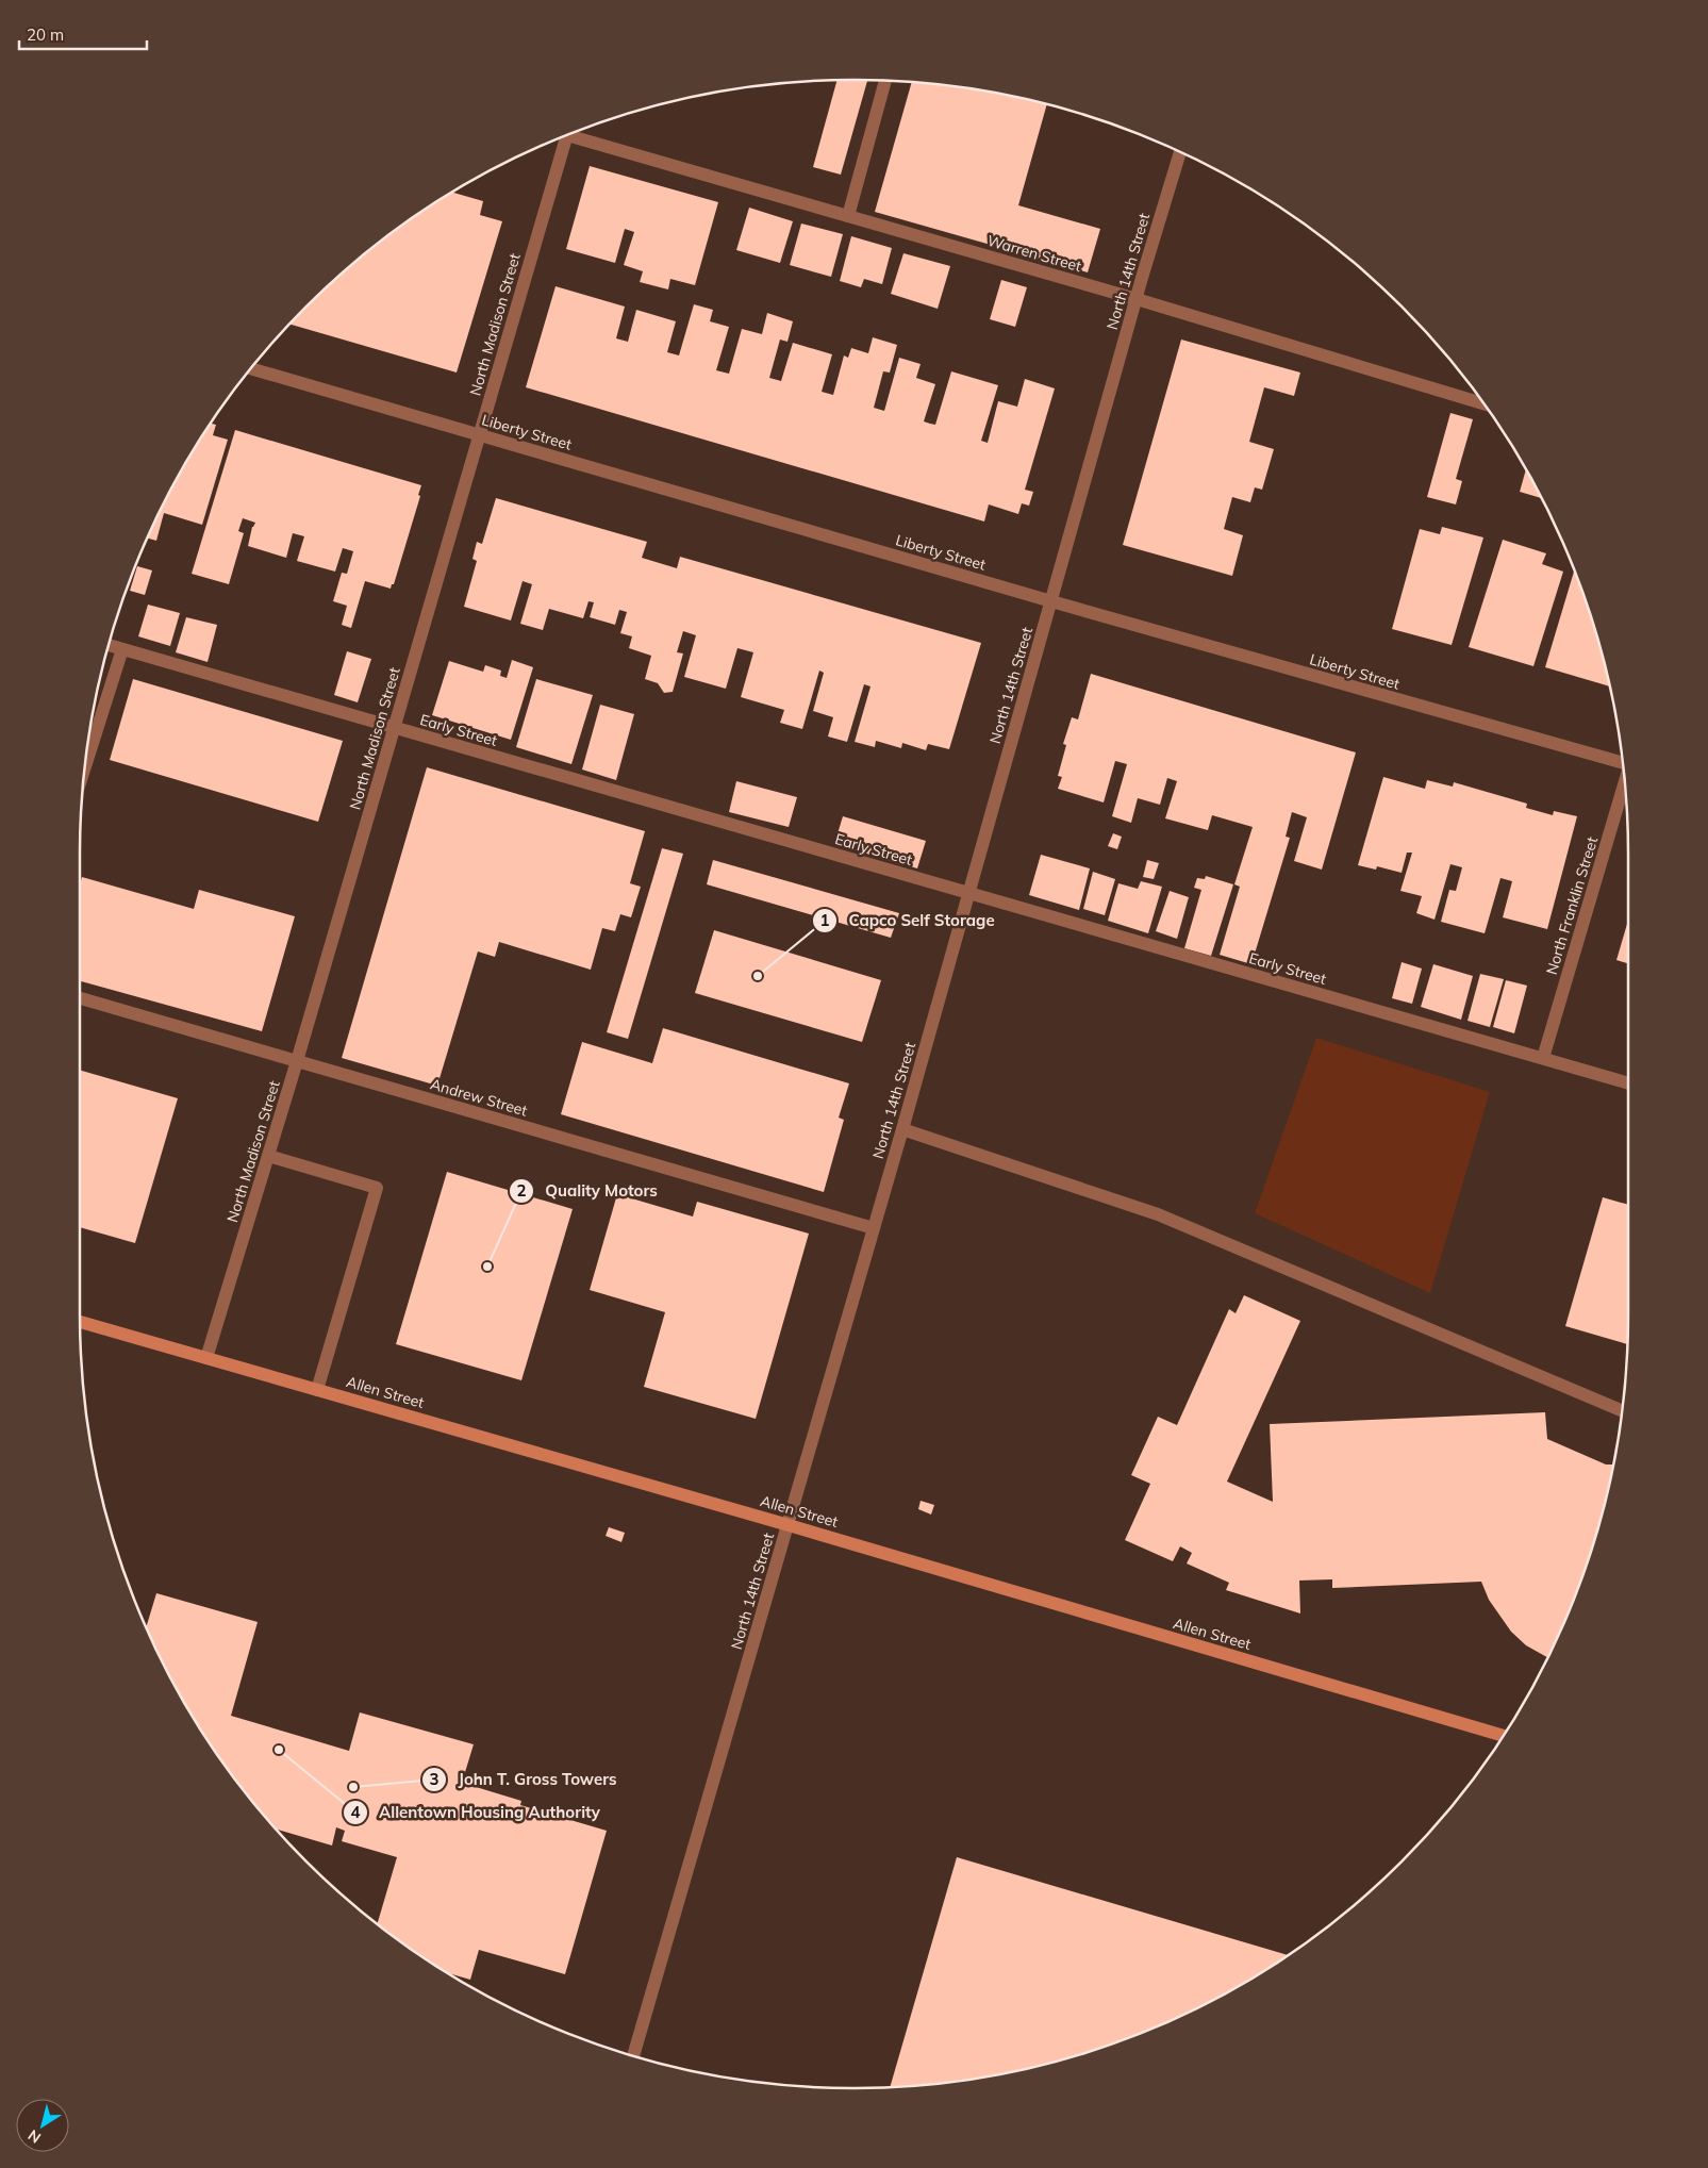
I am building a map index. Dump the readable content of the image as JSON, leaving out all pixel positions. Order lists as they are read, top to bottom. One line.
{"streets":{"street":["Warren Street","North 14th Street","North Madison Street","Liberty Street","Early Street","North Franklin Street","Andrew Street","Allen Street"]},"crossings":[["Warren Street","North 14th Street"],["North 14th Street","Liberty Street"],["North 14th Street","Early Street"],["North 14th Street","Andrew Street"],["North 14th Street","Allen Street"],["North Madison Street","Liberty Street"],["North Madison Street","Early Street"],["North Madison Street","Andrew Street"],["North Madison Street","Allen Street"],["Early Street","North Franklin Street"]],"places":["Capco Self Storage","Quality Motors","Allentown Housing Authority","John T. Gross Towers"],"scale_bar":"20 m","north":"bottom left"}
